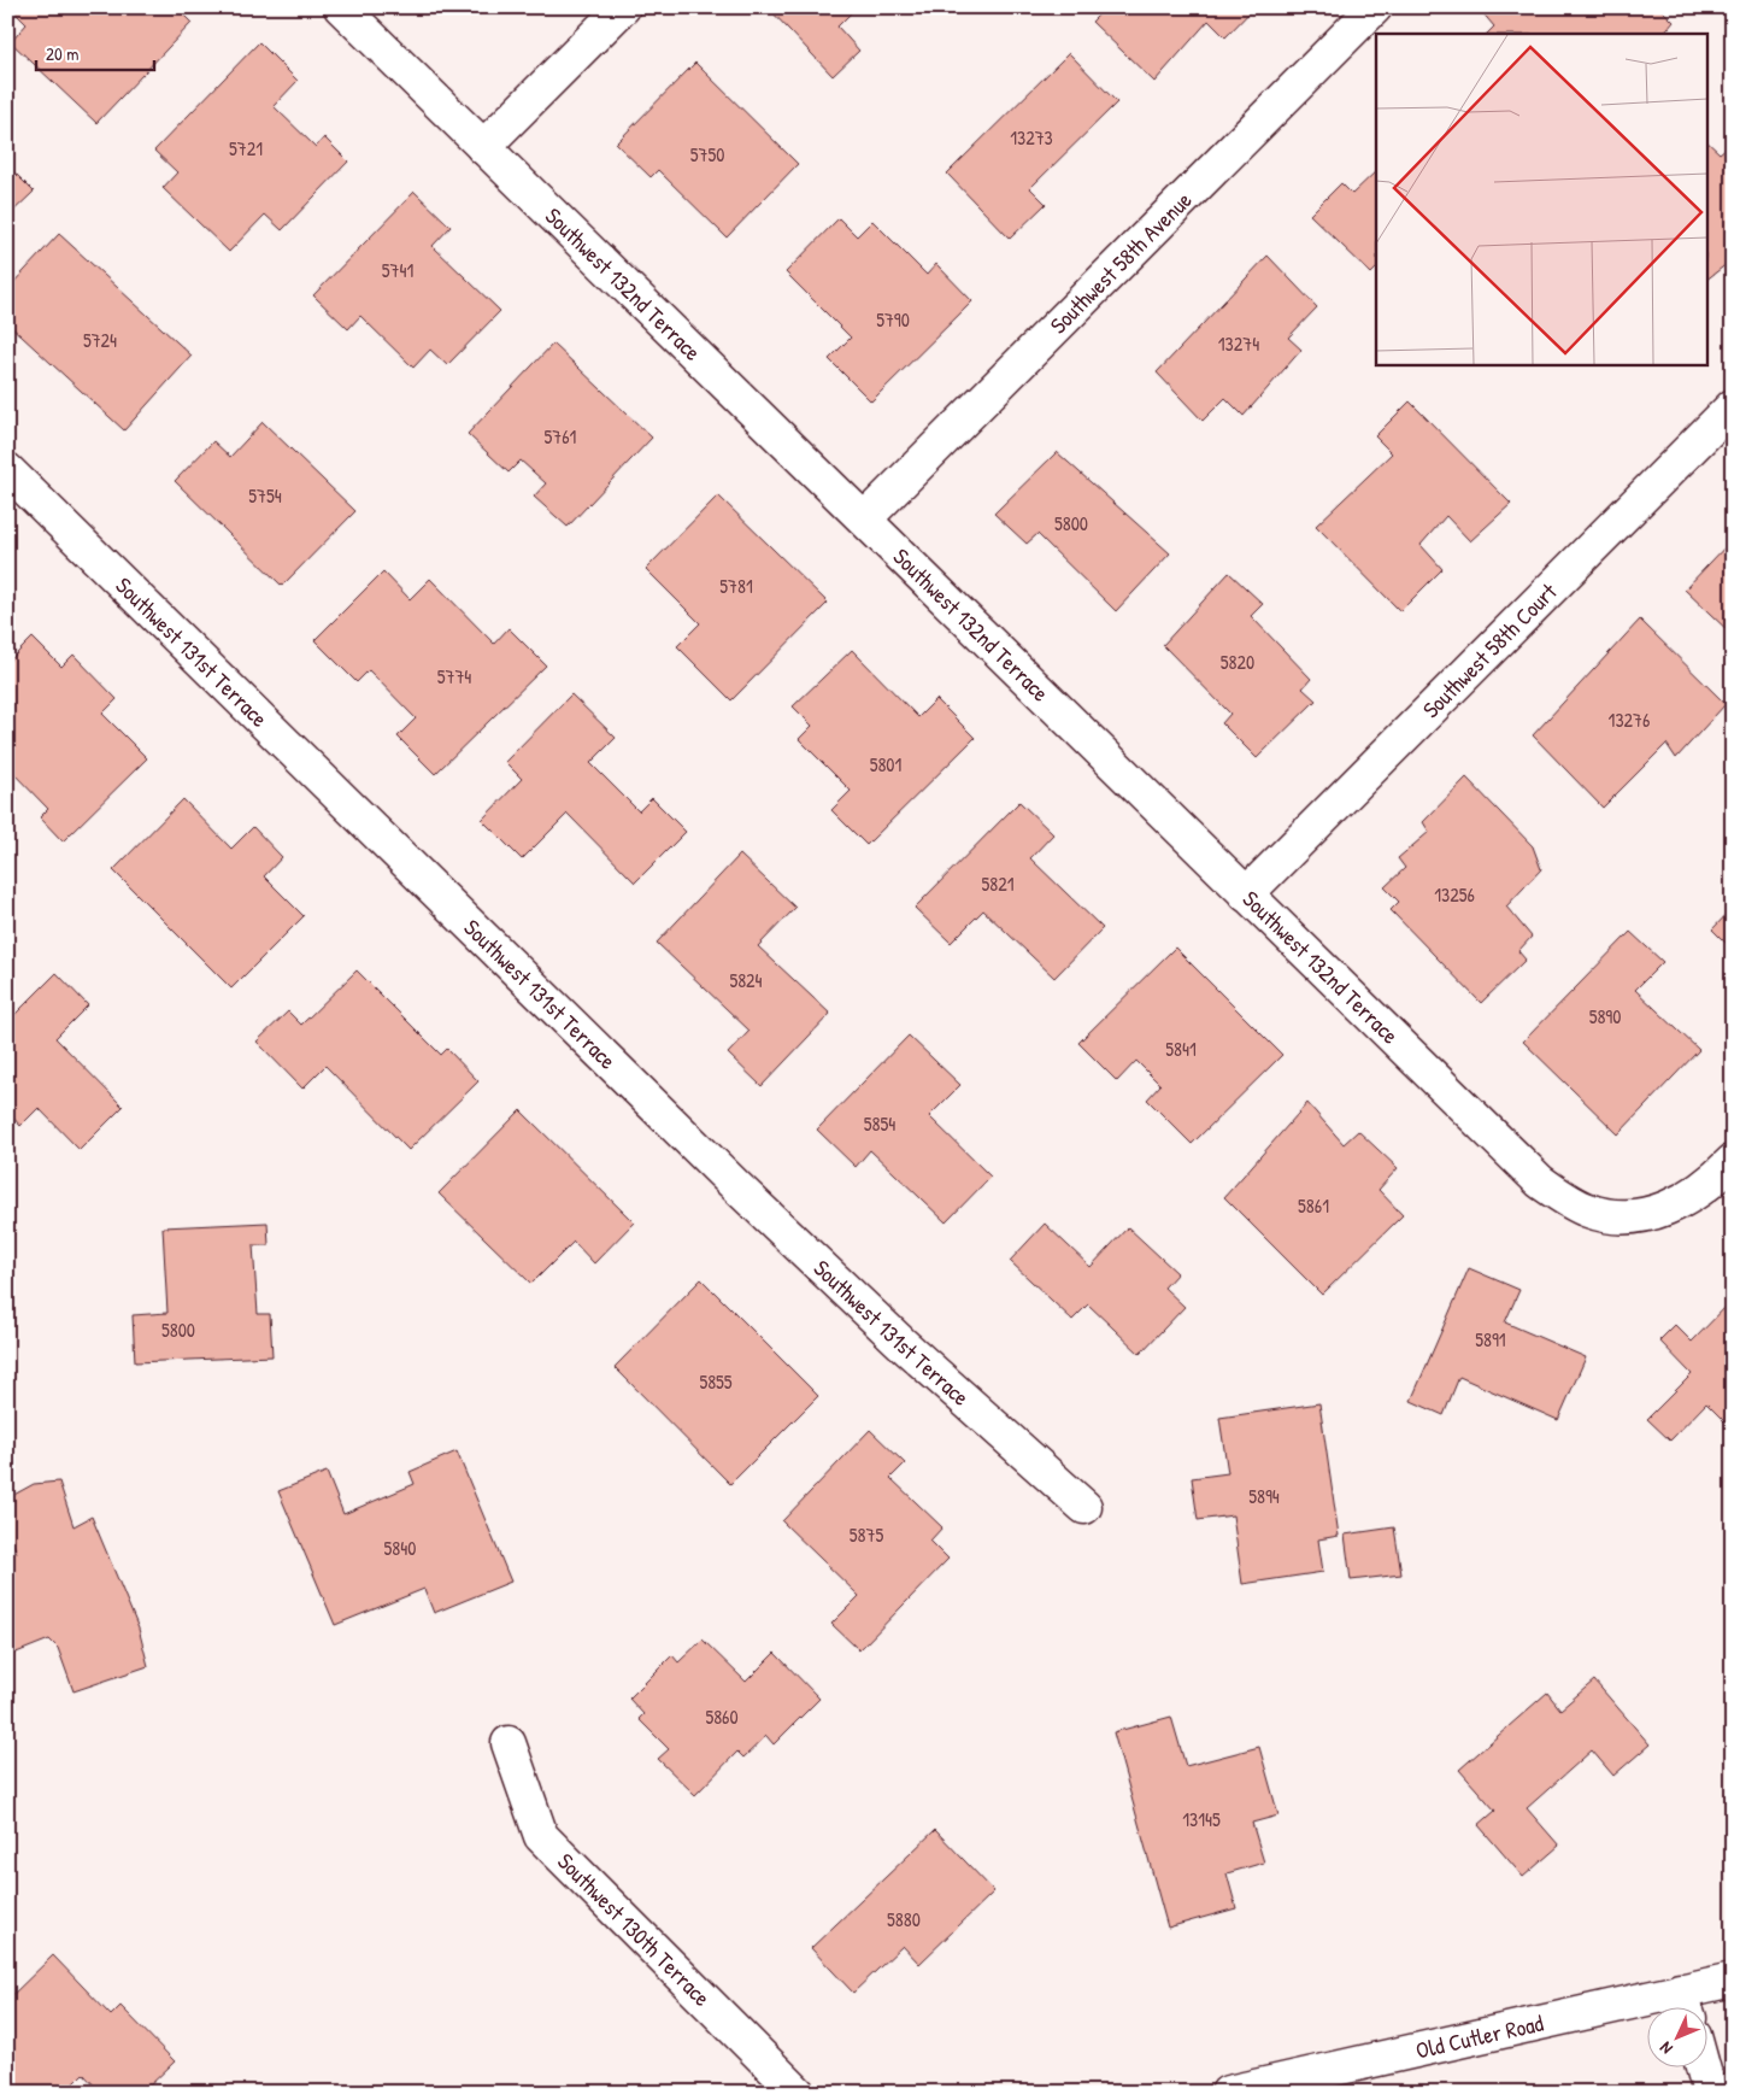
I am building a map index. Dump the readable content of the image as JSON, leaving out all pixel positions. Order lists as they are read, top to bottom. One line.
{"streets":{"street":["Southwest 58th Avenue","Southwest 132nd Terrace","Southwest 58th Court","Southwest 131st Terrace","Southwest 130th Terrace","Old Cutler Road"]},"crossings":[["Southwest 58th Avenue","Southwest 132nd Terrace"],["Southwest 132nd Terrace","Southwest 58th Court"]],"house_numbers":["13273","5721","5750","5741","5790","5724","13274","5761","5754","5800","5781","5820","5774","13276","5801","5821","13256","5824","5890","5841","5854","5861","5800","5891","5855","5894","5875","5840","5860","13145","5880"],"scale_bar":"20 m","north":"bottom left"}
